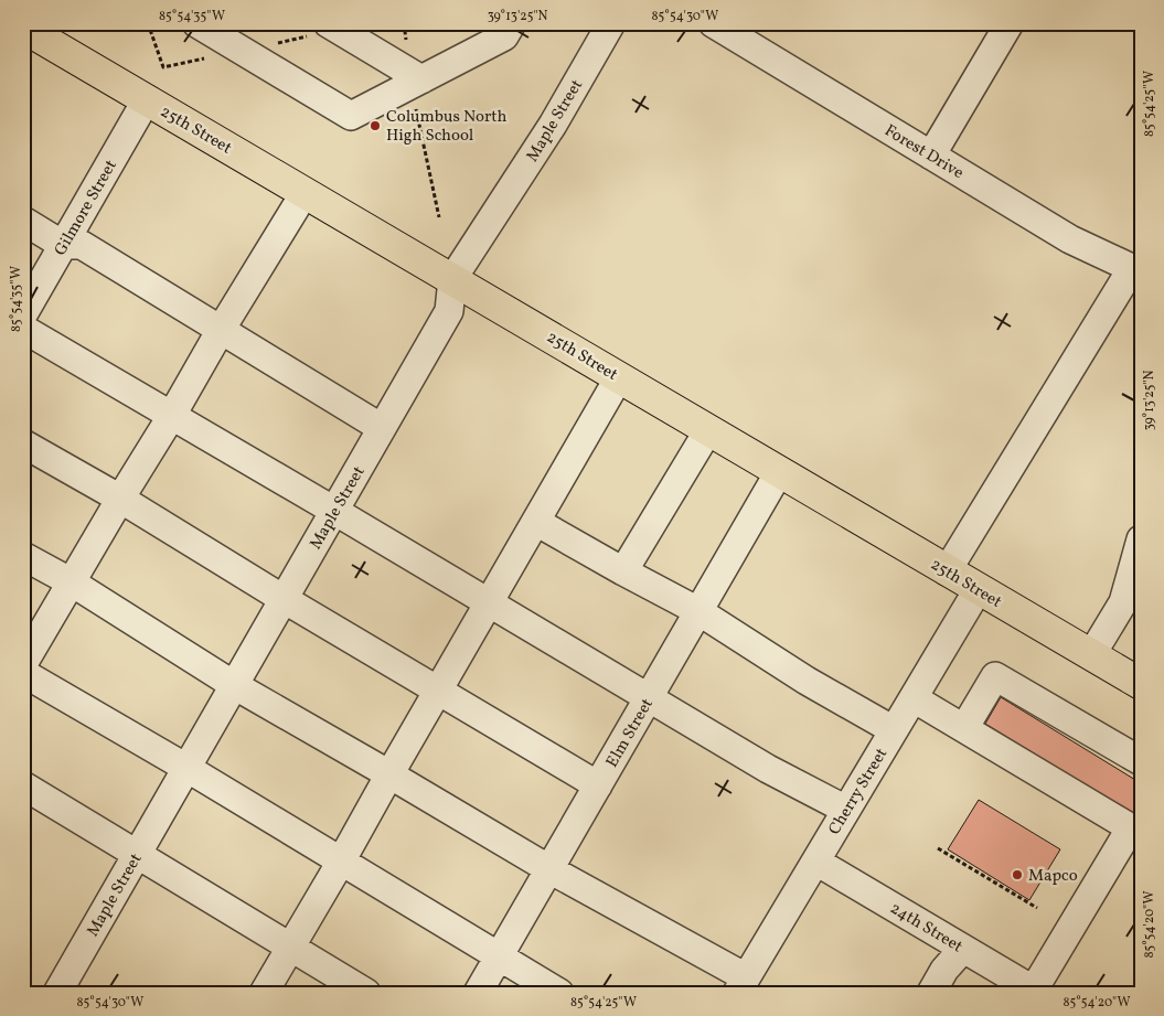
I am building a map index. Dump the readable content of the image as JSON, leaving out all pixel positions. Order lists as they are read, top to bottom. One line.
{"streets":{"main road":["25th Street"],"street":["Maple Street","Forest Drive","Gilmore Street","Elm Street","Cherry Street","24th Street"]},"crossings":[["Maple Street","25th Street"],["25th Street","Gilmore Street"],["25th Street","Elm Street"],["25th Street","Cherry Street"],["Cherry Street","24th Street"]],"places":["Columbus North High School","Mapco"],"coordinates":["85°54'35\"W","39°13'25\"N","85°54'30\"W","85°54'25\"W","85°54'20\"W"]}
